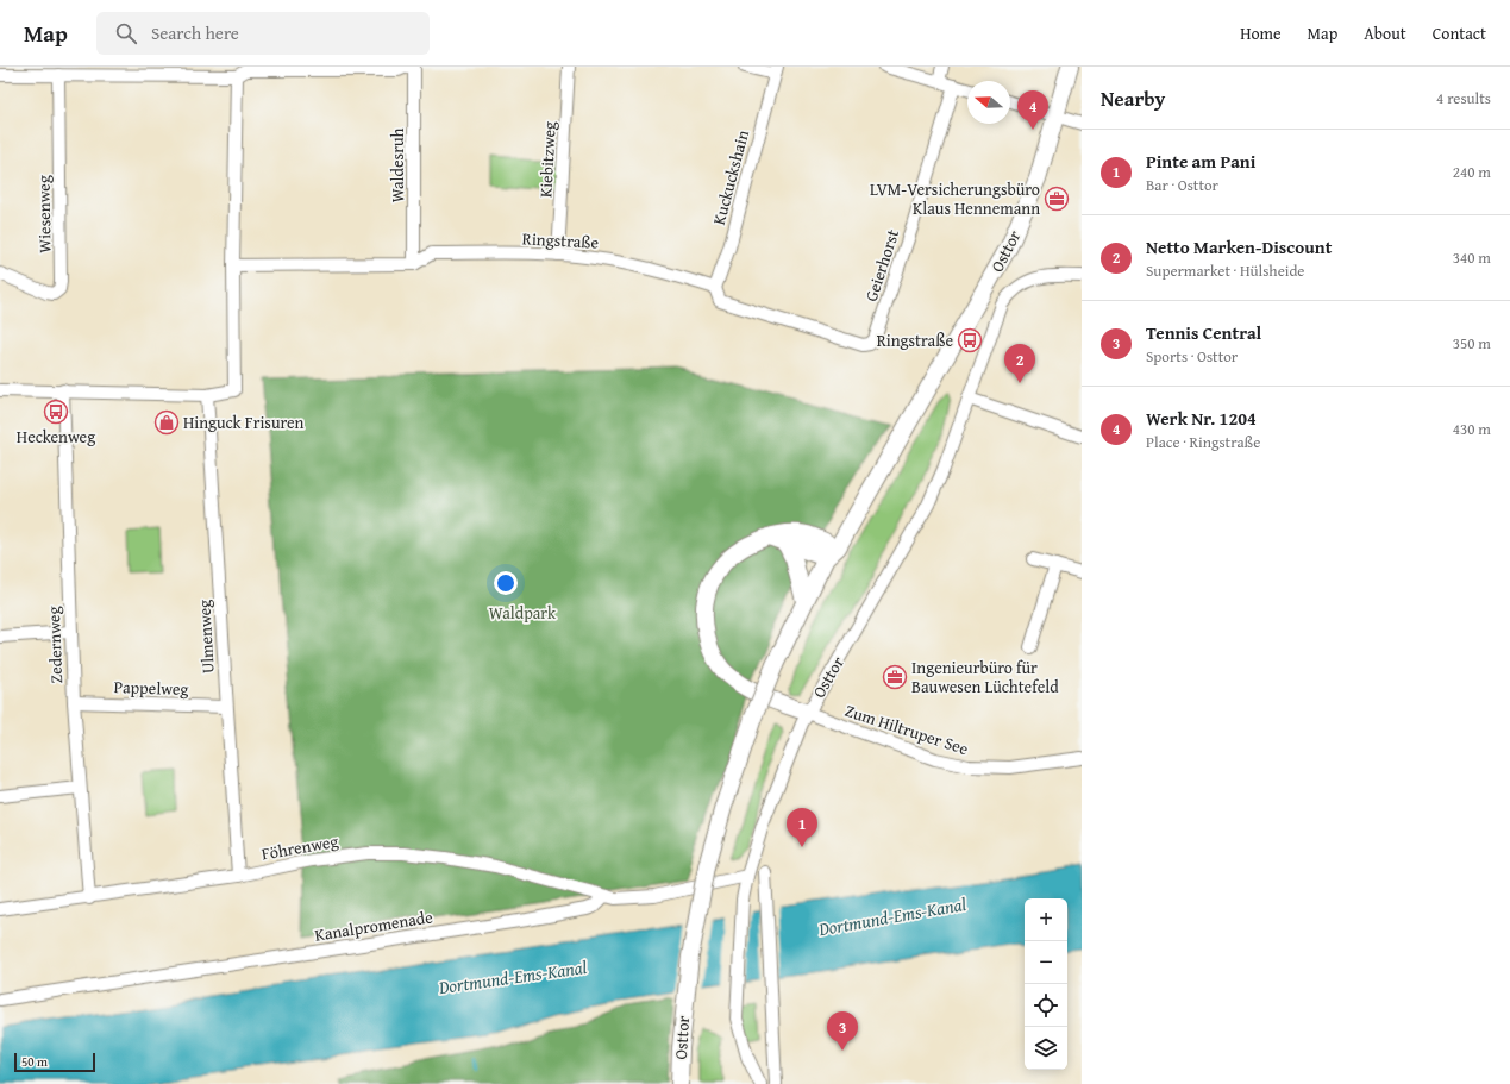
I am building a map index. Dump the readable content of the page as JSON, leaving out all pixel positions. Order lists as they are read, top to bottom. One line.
{"streets":{"main road":["Osttor"],"street":["Kiebitzweg","Waldesruh","Kuckuckshain","Wiesenweg","Ringstraße","Geierhorst","Ulmenweg","Zedernweg","Pappelweg","Zum Hiltruper See","Föhrenweg","Kanalpromenade"]},"crossings":[["Kiebitzweg","Ringstraße"],["Waldesruh","Ringstraße"],["Kuckuckshain","Ringstraße"],["Kuckuckshain","Geierhorst"],["Ringstraße","Geierhorst"],["Osttor","Zum Hiltruper See"],["Ulmenweg","Pappelweg"],["Ulmenweg","Föhrenweg"],["Zedernweg","Pappelweg"],["Zedernweg","Föhrenweg"],["Föhrenweg","Kanalpromenade"]],"water":["Dortmund-Ems-Kanal"],"parks":["Waldpark"],"places":{"office":["LVM-Versicherungsbüro Klaus Hennemann","Ingenieurbüro für Bauwesen Lüchtefeld"],"bus stop":["Ringstraße","Heckenweg"],"shop":["Hinguck Frisuren"]},"scale_bar":"50 m","north":"left","page":{"header":"Map","search":"Search here","nav":["Home","Map","About","Contact"],"heading":["Nearby","4 results"],"pins":["4","2","1","3"],"list":[{"mark":"1","name":"Pinte am Pani","note":"Bar · Osttor","value":"240 m"},{"mark":"2","name":"Netto Marken-Discount","note":"Supermarket · Hülsheide","value":"340 m"},{"mark":"3","name":"Tennis Central","note":"Sports · Osttor","value":"350 m"},{"mark":"4","name":"Werk Nr. 1204","note":"Place · Ringstraße","value":"430 m"}],"map_buttons":["+","−"],"scale":"50 m"}}
